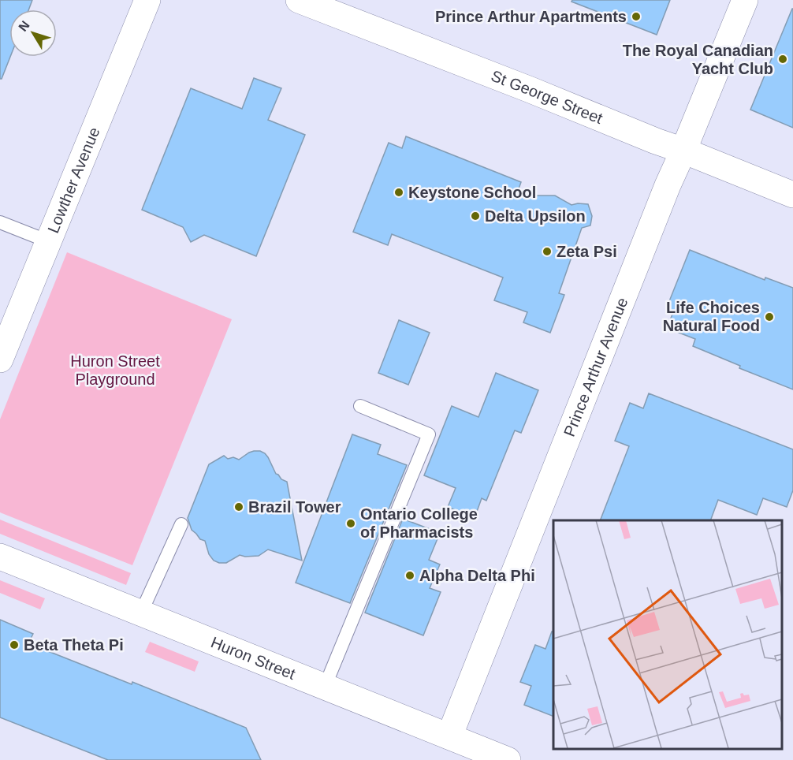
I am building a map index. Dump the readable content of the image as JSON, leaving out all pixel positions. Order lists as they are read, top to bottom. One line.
{"streets":{"street":["St George Street","Lowther Avenue","Prince Arthur Avenue","Huron Street"]},"crossings":[["St George Street","Prince Arthur Avenue"],["Prince Arthur Avenue","Huron Street"]],"parks":["Huron Street Playground"],"places":["Prince Arthur Apartments","The Royal Canadian Yacht Club","Keystone School","Delta Upsilon","Zeta Psi","Life Choices Natural Food","Brazil Tower","Ontario College of Pharmacists","Alpha Delta Phi","Beta Theta Pi"],"north":"top left"}
